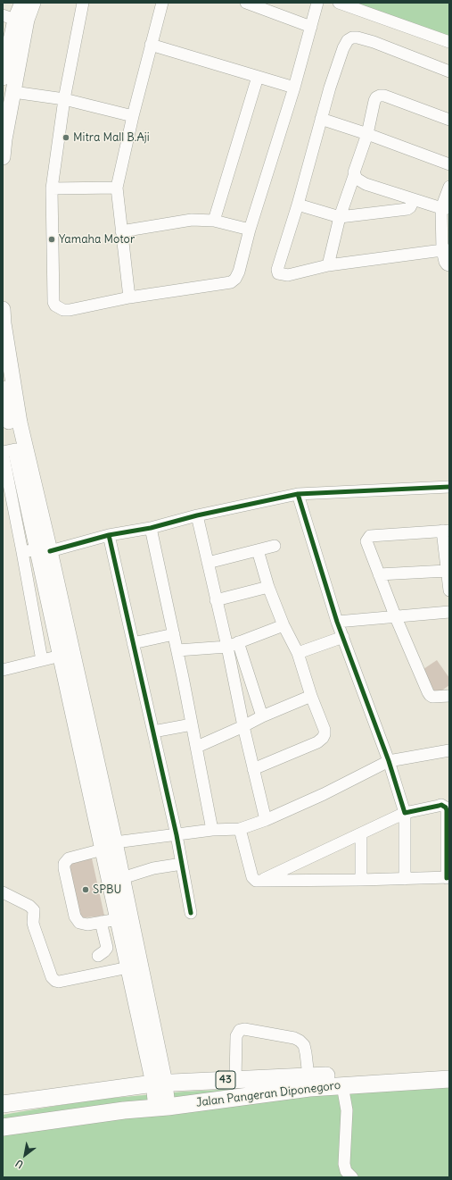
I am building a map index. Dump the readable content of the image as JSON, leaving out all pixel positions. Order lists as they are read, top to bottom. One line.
{"streets":{"highway":["43","Jalan Pangeran Diponegoro"]},"places":["Mitra Mall B.Aji","Yamaha Motor","SPBU"],"north":"bottom left"}
